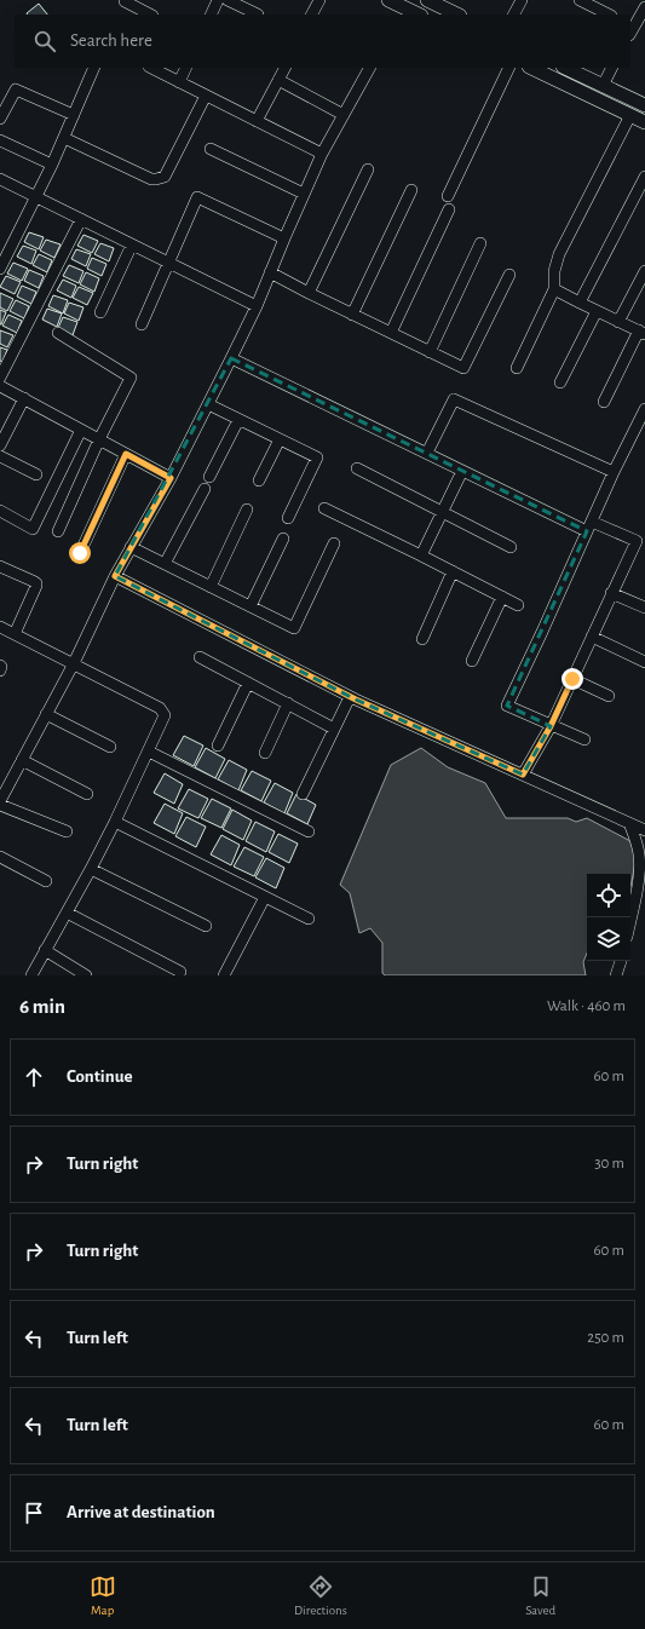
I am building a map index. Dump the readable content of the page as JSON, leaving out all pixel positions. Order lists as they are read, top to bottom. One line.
{"page":{"search":"Search here","heading":["6 min","Walk · 460 m"],"list":[["Continue","60 m"],["Turn right","30 m"],["Turn right","60 m"],["Turn left","250 m"],["Turn left","60 m"],"Arrive at destination"],"nav":["Map","Directions","Saved"]}}
